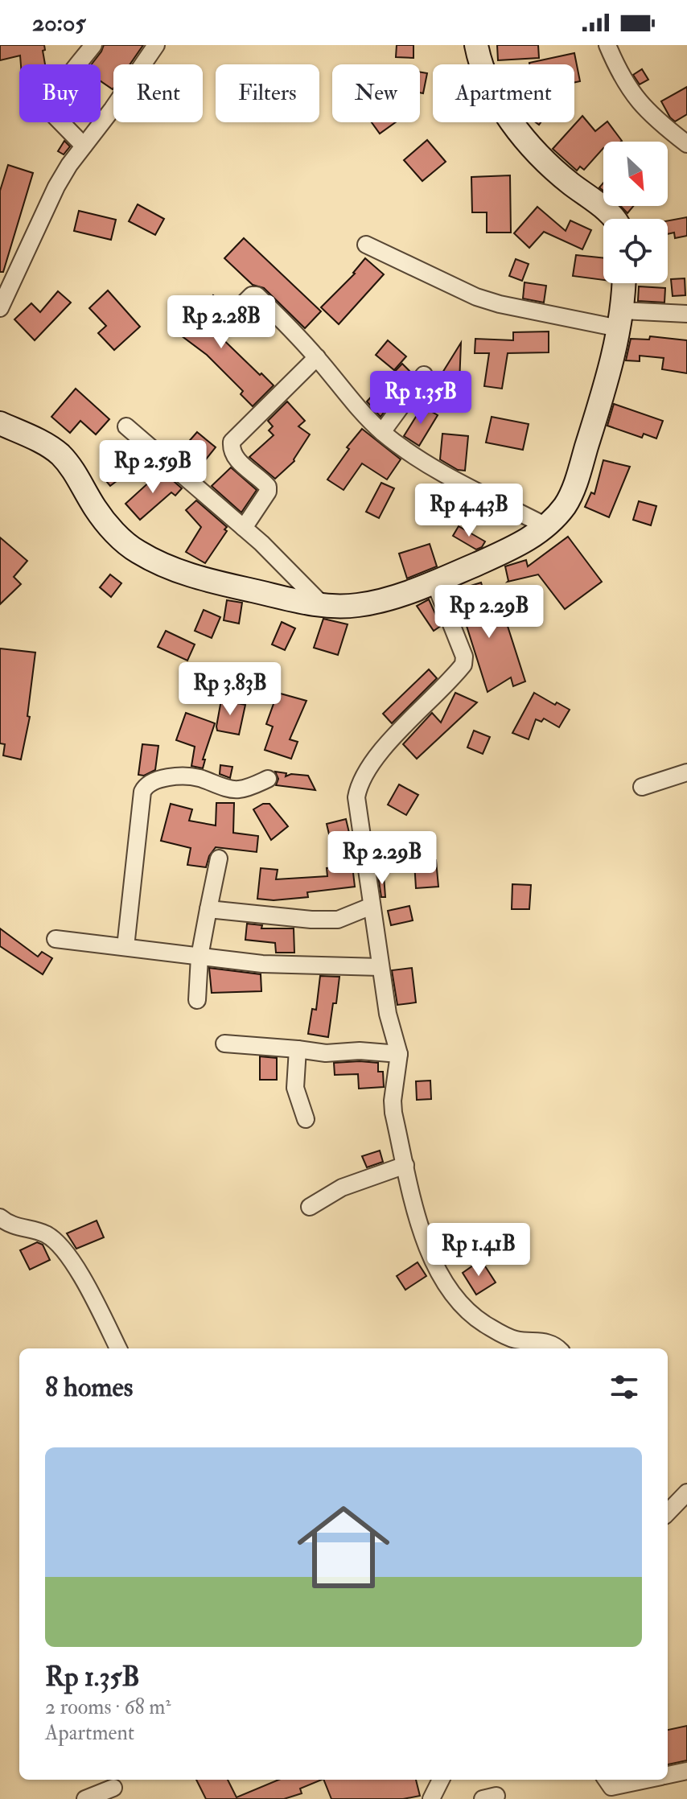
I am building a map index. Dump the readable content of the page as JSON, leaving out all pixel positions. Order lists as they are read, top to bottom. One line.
{"north":"bottom right","page":{"status":"20:05","chip":["Buy","Rent","Filters","New","Apartment"],"price":["Rp 2.28B","Rp 1.35B","Rp 2.59B","Rp 4.43B","Rp 2.29B","Rp 3.83B","Rp 2.29B","Rp 1.41B"],"heading":"8 homes","list":[{"name":"Rp 1.35B","note":"2 rooms · 68 m² · Apartment"}]}}
